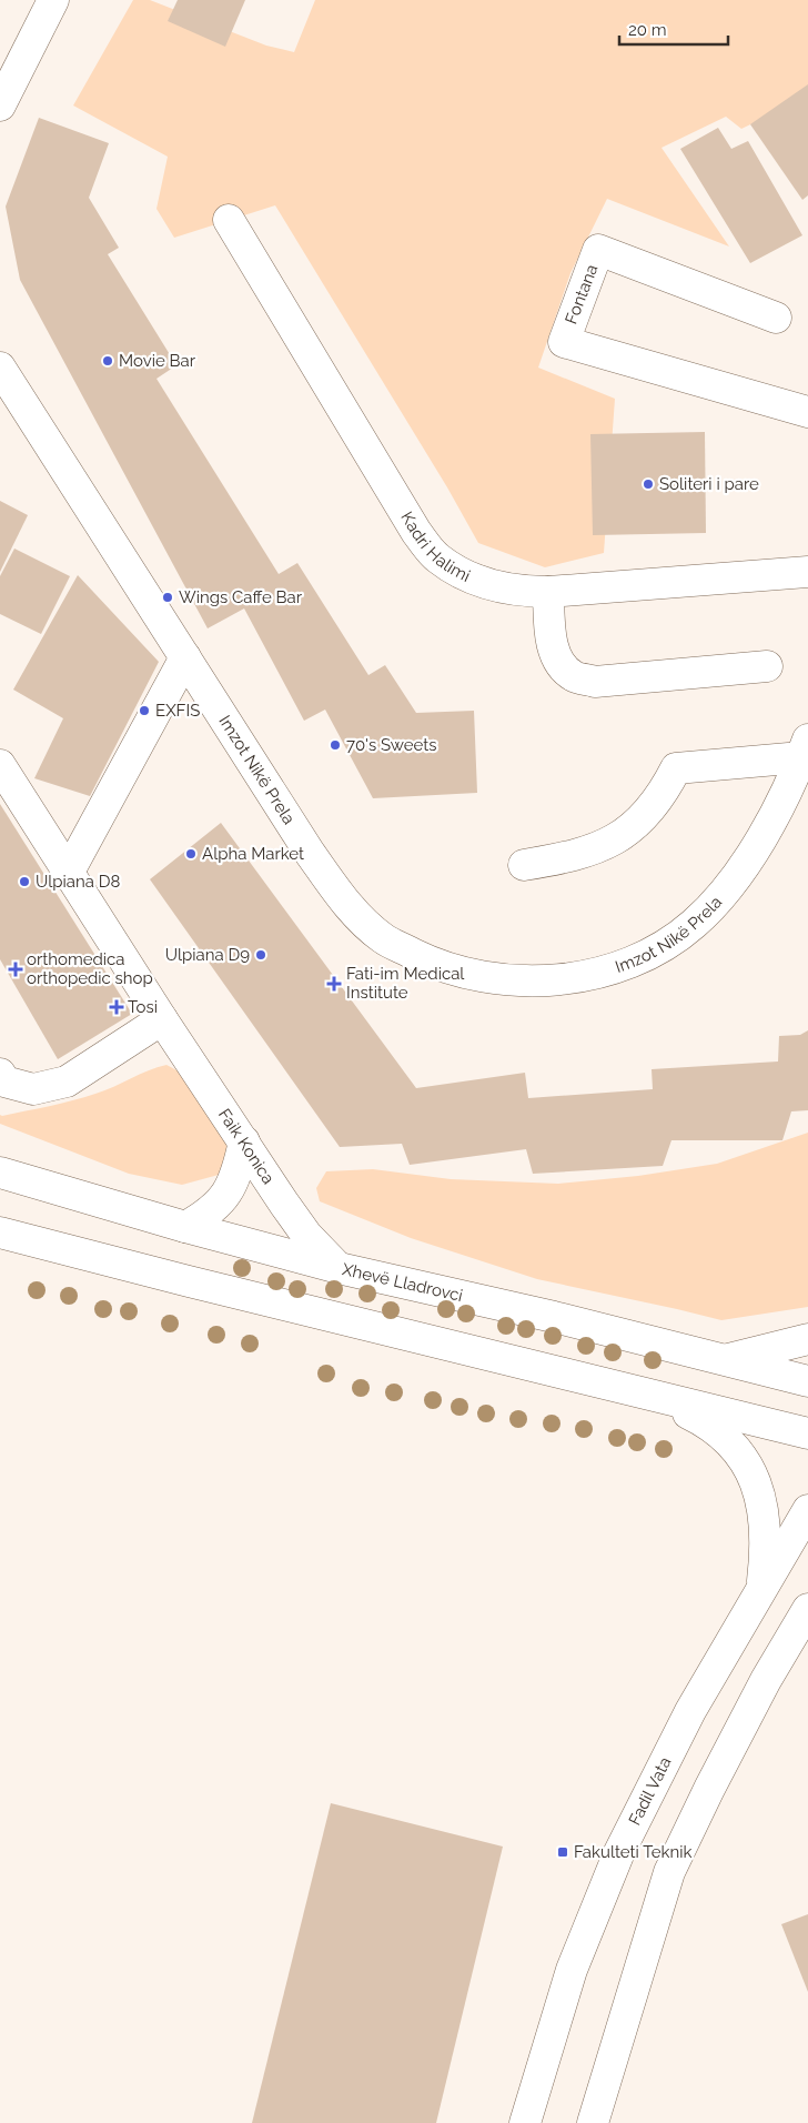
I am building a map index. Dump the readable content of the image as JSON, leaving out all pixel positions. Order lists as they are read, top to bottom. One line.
{"streets":{"main road":["Fontana","Kadri Halimi","Imzot Nikë Prela","Faik Konica","Xhevë Lladrovci","Fadil Vata"]},"crossings":[["Faik Konica","Xhevë Lladrovci"]],"places":{"other":["Movie Bar","Soliteri i pare","Wings Caffe Bar","EXFIS","70's Sweets","Alpha Market","Ulpiana D8","Ulpiana D9"],"health":["orthomedica orthopedic shop","Fati-im Medical Institute","Tosi"],"transit":["Fakulteti Teknik"]},"scale_bar":"20 m"}
